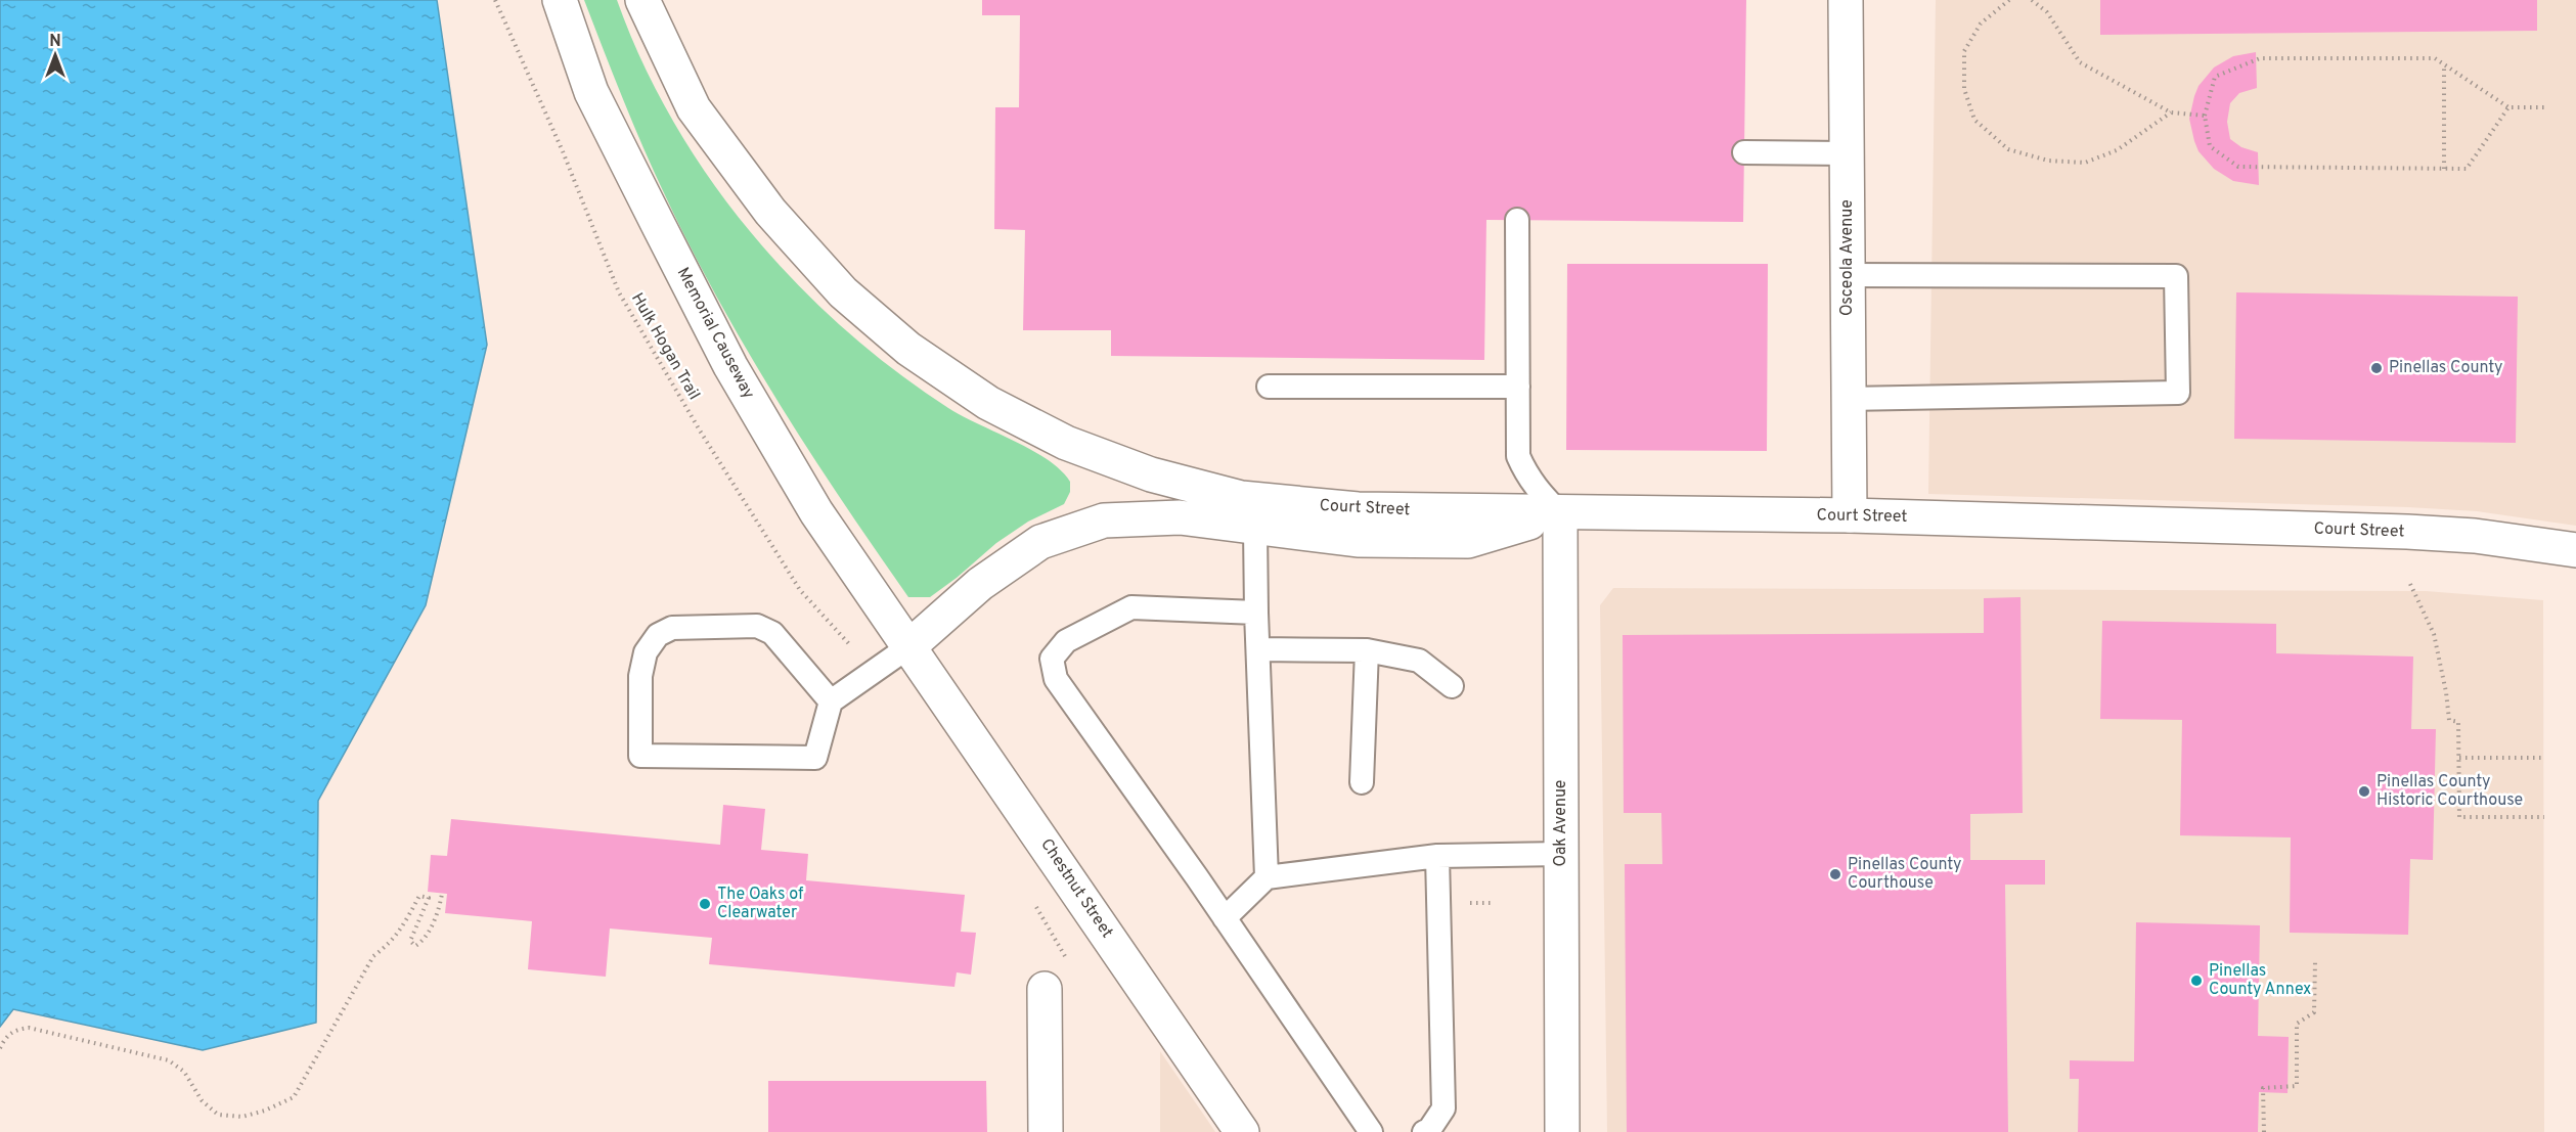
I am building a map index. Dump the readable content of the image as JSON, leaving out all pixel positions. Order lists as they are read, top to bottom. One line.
{"streets":{"main road":["Osceola Avenue","Memorial Causeway","Court Street","Oak Avenue","Chestnut Street"],"path":["Hulk Hogan Trail"]},"crossings":[["Osceola Avenue","Court Street"],["Memorial Causeway","Chestnut Street"],["Court Street","Oak Avenue"]],"places":["Pinellas County","Pinellas County Historic Courthouse","Pinellas County Courthouse","The Oaks of Clearwater","Pinellas County Annex"],"north":"top"}
